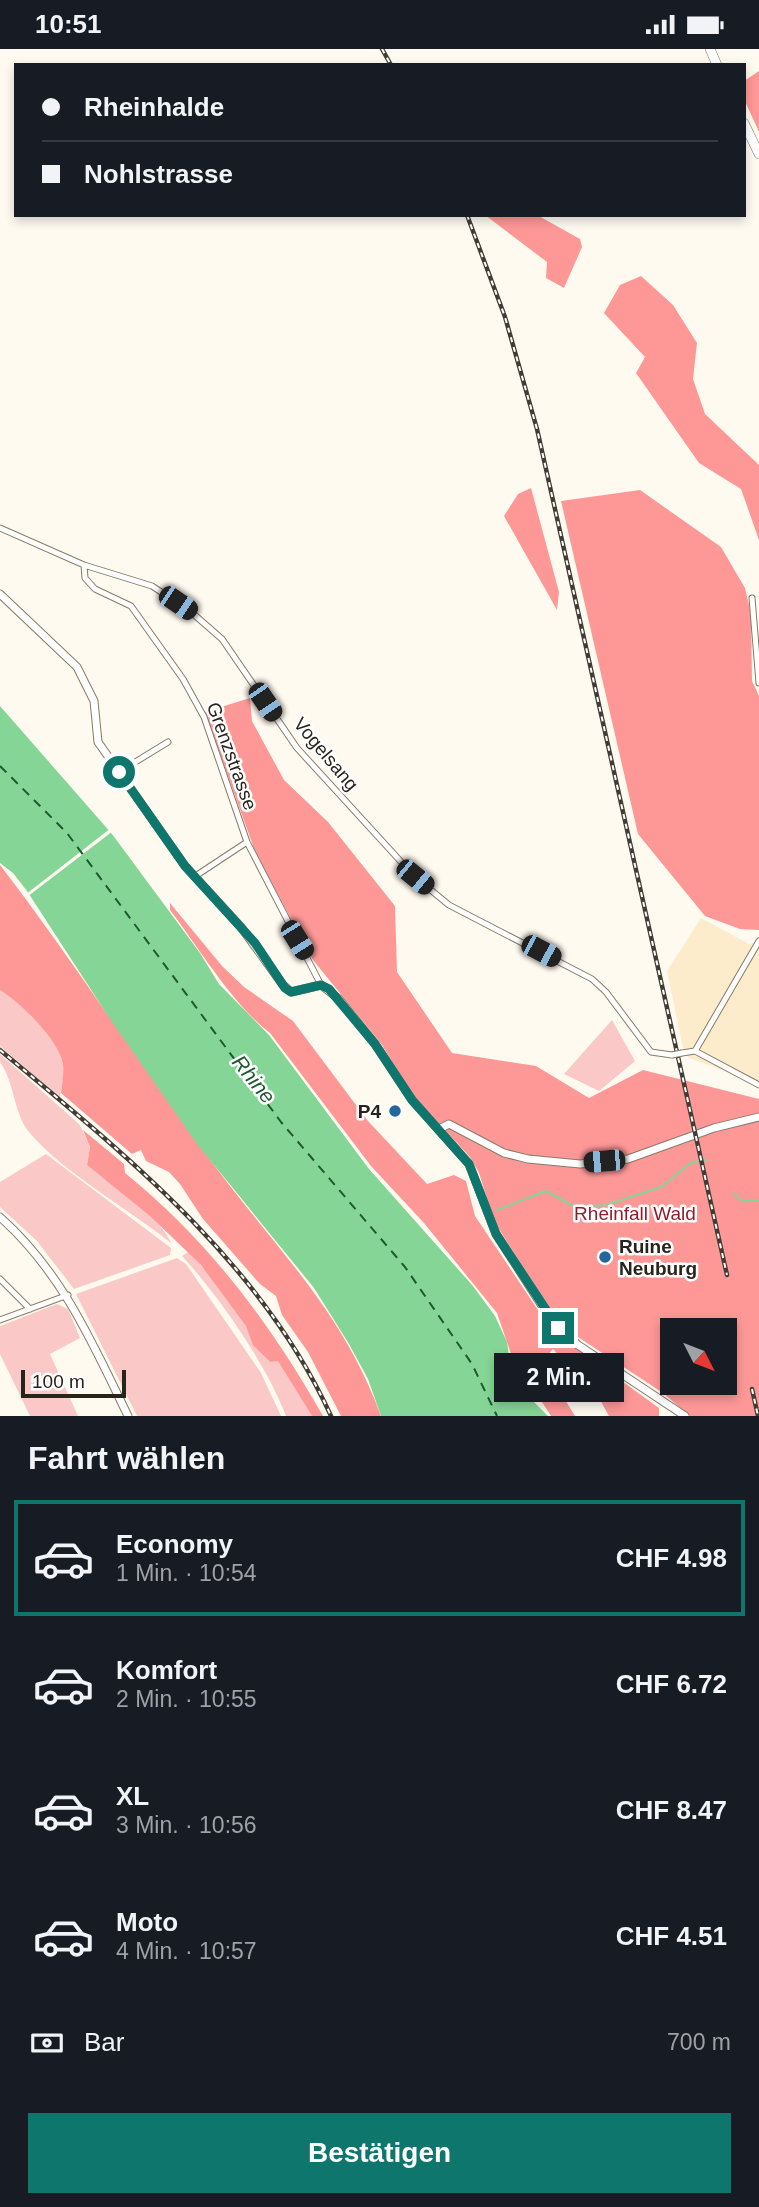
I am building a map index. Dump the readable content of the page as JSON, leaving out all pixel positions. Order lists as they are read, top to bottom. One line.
{"streets":{"street":["Vogelsang","Grenzstrasse"]},"crossings":[["Vogelsang","Grenzstrasse"]],"water":["Rhine"],"parks":["Rheinfall Wald"],"places":["P4","Ruine Neuburg"],"scale_bar":"100 m","north":"bottom right","page":{"status":"10:51","banner":["Rheinhalde","Nohlstrasse"],"bubble":"2 Min.","scale":"100 m","heading":"Fahrt wählen","list":[{"name":"Economy","note":"1 Min. · 10:54","value":"CHF 4.98"},{"name":"Komfort","note":"2 Min. · 10:55","value":"CHF 6.72"},{"name":"XL","note":"3 Min. · 10:56","value":"CHF 8.47"},{"name":"Moto","note":"4 Min. · 10:57","value":"CHF 4.51"}],"pay":["Bar","700 m"],"buttons":"Bestätigen"}}
